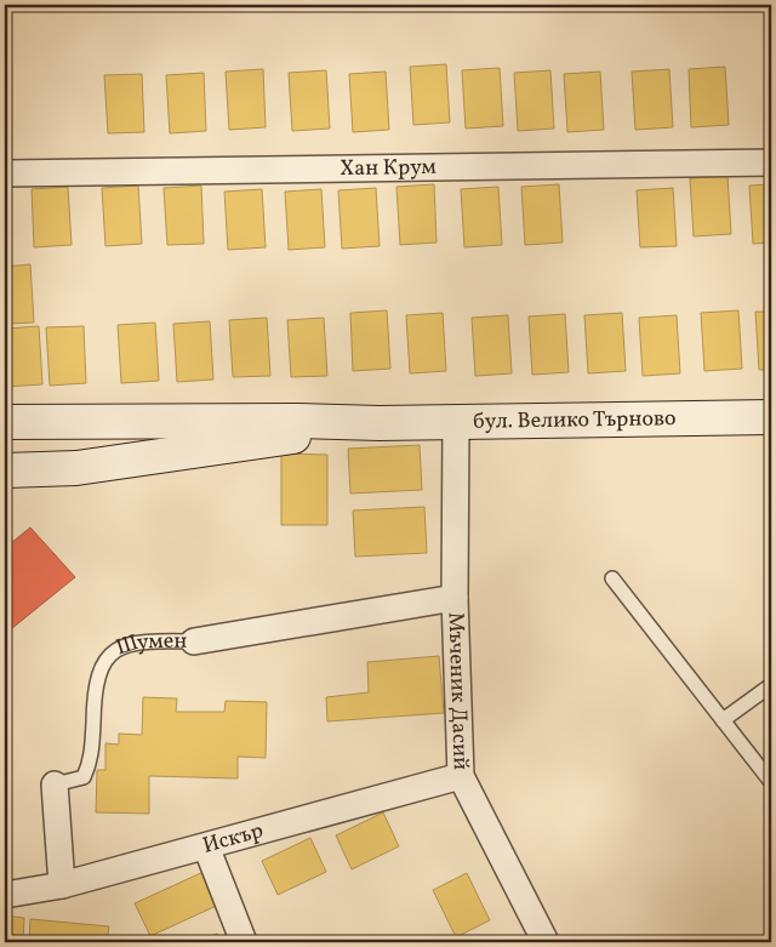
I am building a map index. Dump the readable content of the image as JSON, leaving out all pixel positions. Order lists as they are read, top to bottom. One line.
{"streets":{"main road":["бул. Велико Търново"],"street":["Хан Крум","Шумен","Мъченик Дасий","Искър"]},"crossings":[["бул. Велико Търново","Мъченик Дасий"],["Шумен","Мъченик Дасий"],["Шумен","Искър"],["Мъченик Дасий","Искър"]]}
